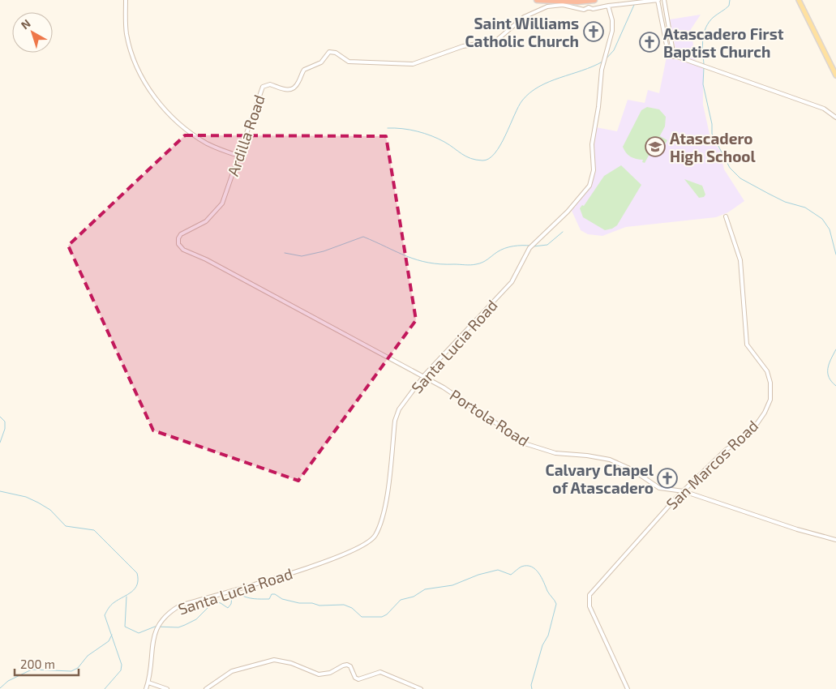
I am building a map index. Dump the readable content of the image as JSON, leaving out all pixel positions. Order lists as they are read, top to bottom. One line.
{"streets":{"street":["Ardilla Road","Santa Lucia Road","Portola Road","San Marcos Road"]},"crossings":[["Ardilla Road","Santa Lucia Road"],["Ardilla Road","Portola Road"],["Santa Lucia Road","Portola Road"],["Portola Road","San Marcos Road"]],"places":{"church":["Saint Williams Catholic Church","Atascadero First Baptist Church","Calvary Chapel of Atascadero"],"school or university":["Atascadero High School"]},"scale_bar":"200 m","north":"top left"}
